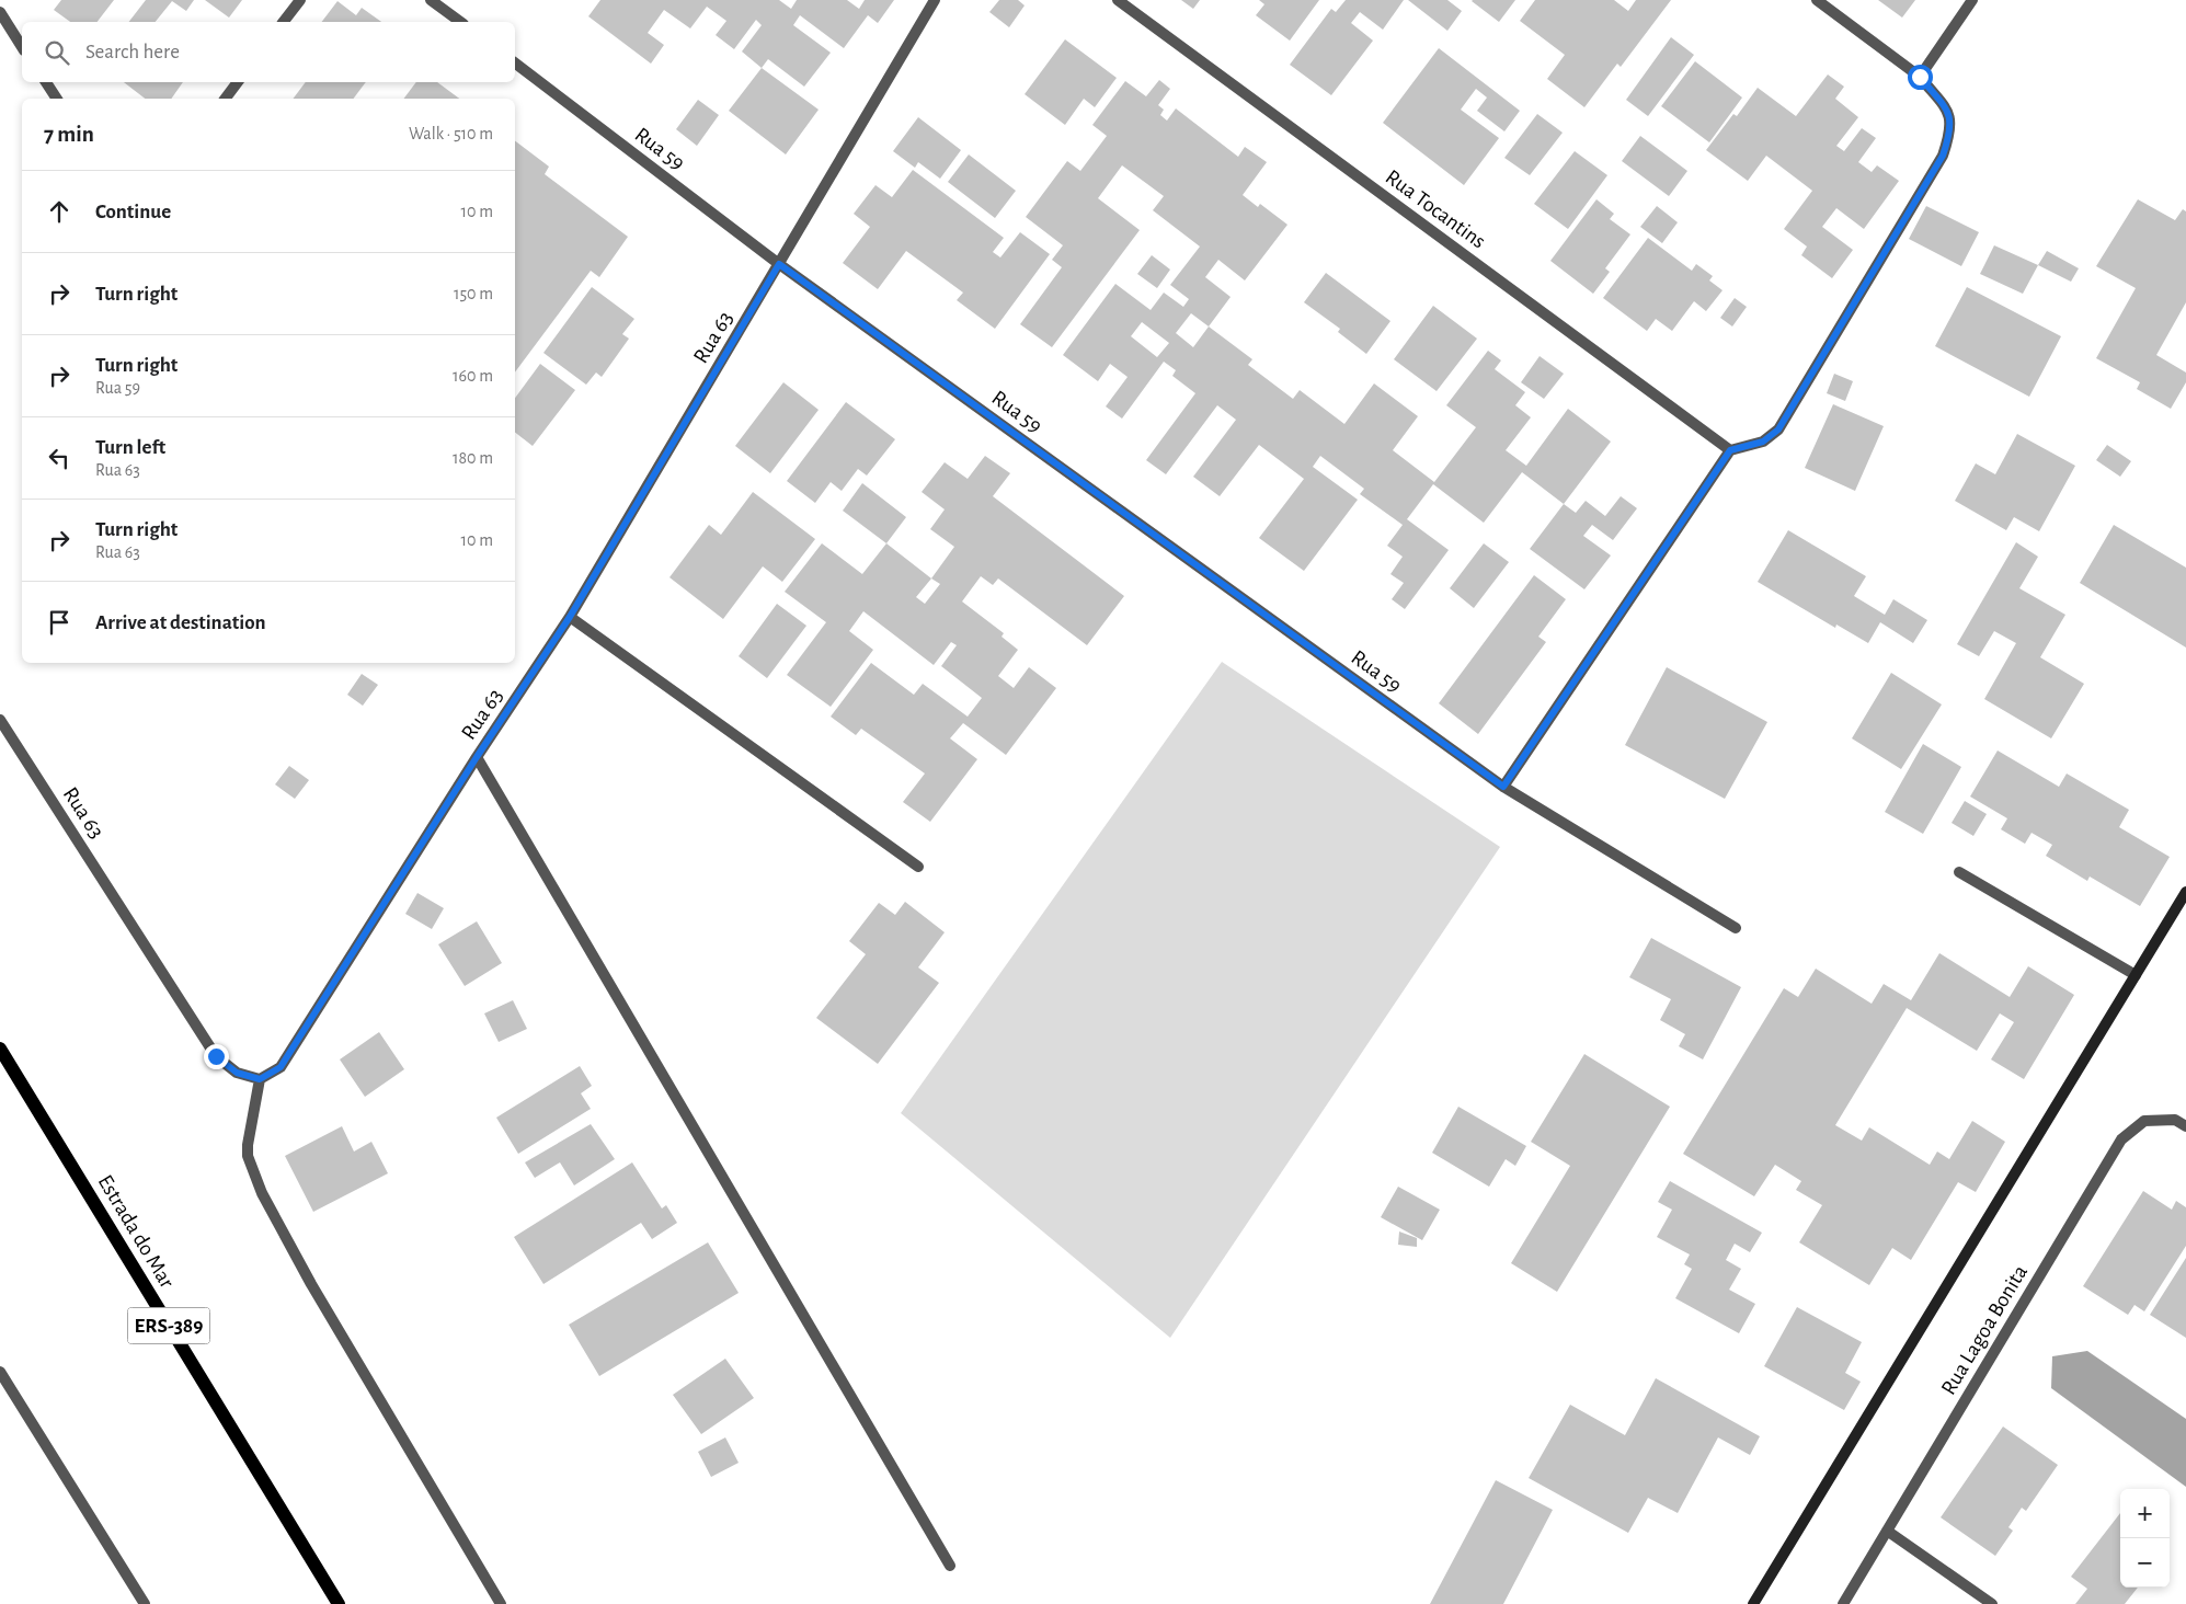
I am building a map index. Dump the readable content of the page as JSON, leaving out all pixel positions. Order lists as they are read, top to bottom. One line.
{"streets":{"main road":["Estrada do Mar","ERS-389"],"street":["Rua 59","Rua Tocantins","Rua 63","Rua Lagoa Bonita"]},"crossings":[["Rua 59","Rua 63"]],"page":{"search":"Search here","heading":["7 min","Walk · 510 m"],"list":[["Continue","10 m"],["Turn right","150 m"],["Turn right","Rua 59","160 m"],["Turn left","Rua 63","180 m"],["Turn right","Rua 63","10 m"],"Arrive at destination"],"map_buttons":["+","−"]}}
